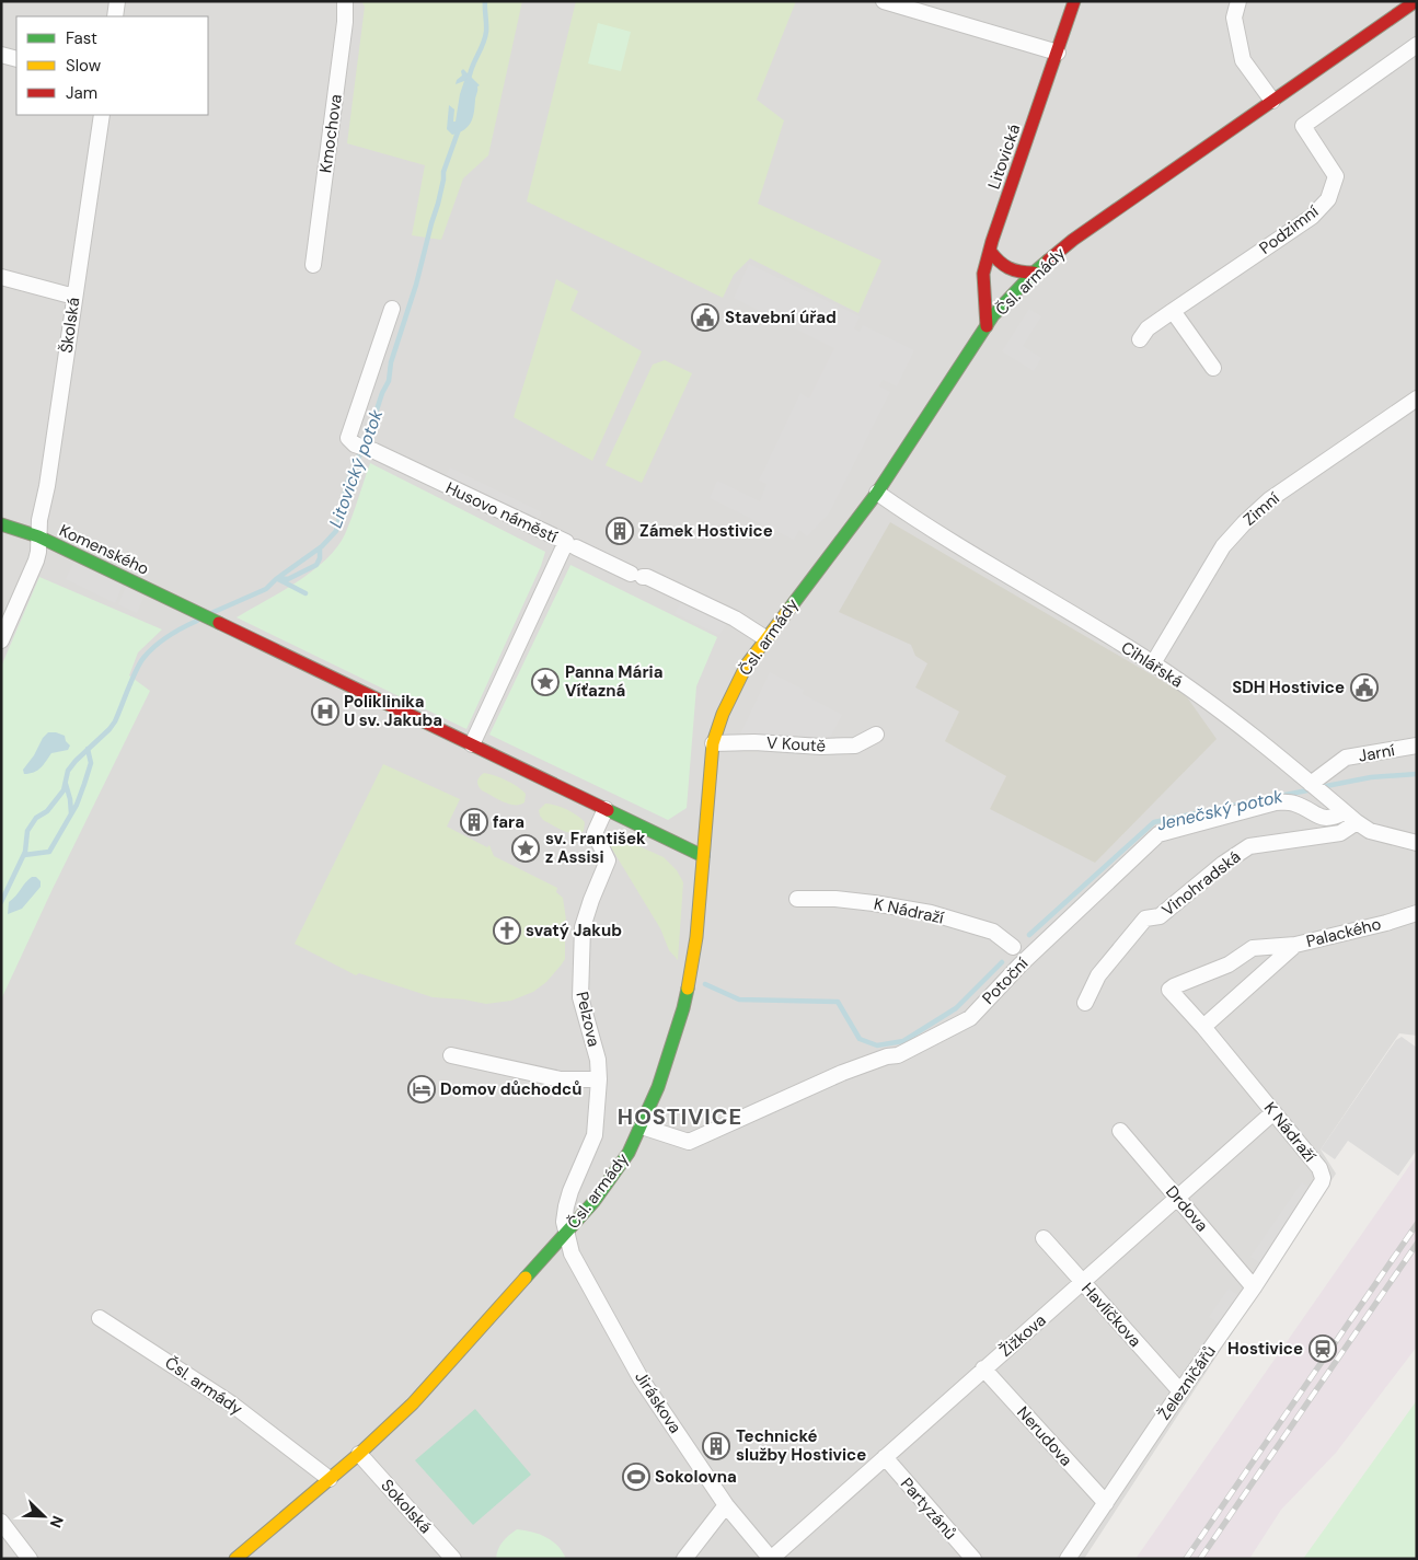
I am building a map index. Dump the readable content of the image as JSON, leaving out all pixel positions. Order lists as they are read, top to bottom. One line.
{"streets":{"main road":["Litovická","Čsl. armády","Komenského"],"street":["Kmochova","Podzimní","Školská","Zimní","Husovo náměstí","Cihlářská","V Koutě","Jarní","Vinohradská","K Nádraží","Palackého","Potoční","Pelzova","Drdova","Havlíčkova","Žižkova","Železničářů","Jiráskova","Nerudova","Sokolská","Partyzánů"]},"crossings":[["Litovická","Čsl. armády"],["Čsl. armády","Husovo náměstí"],["Čsl. armády","Cihlářská"],["Čsl. armády","V Koutě"],["Čsl. armády","Potoční"],["Čsl. armády","Pelzova"],["Čsl. armády","Jiráskova"],["Čsl. armády","Sokolská"],["Školská","Komenského"],["Zimní","Cihlářská"],["Husovo náměstí","Komenského"],["Cihlářská","Jarní"],["Cihlářská","Vinohradská"],["Cihlářská","Potoční"],["K Nádraží","Palackého"],["K Nádraží","Žižkova"],["K Nádraží","Železničářů"],["Pelzova","Jiráskova"],["Drdova","Žižkova"],["Drdova","Železničářů"],["Havlíčkova","Žižkova"],["Havlíčkova","Železničářů"],["Žižkova","Jiráskova"],["Žižkova","Nerudova"],["Žižkova","Partyzánů"],["Železničářů","Nerudova"]],"districts":["HOSTIVICE"],"water":["Litovický potok","Jenečský potok"],"places":{"public building":["Stavební úřad","SDH Hostivice"],"building":["Zámek Hostivice","fara","Technické služby Hostivice"],"place":["Panna Mária Víťazná","sv. František z Assisi"],"hospital":["Poliklinika U sv. Jakuba"],"church":["svatý Jakub"],"hotel":["Domov důchodců"],"station":["Hostivice"],"sports":["Sokolovna"]},"legend":["Fast","Slow","Jam"],"north":"bottom right"}
